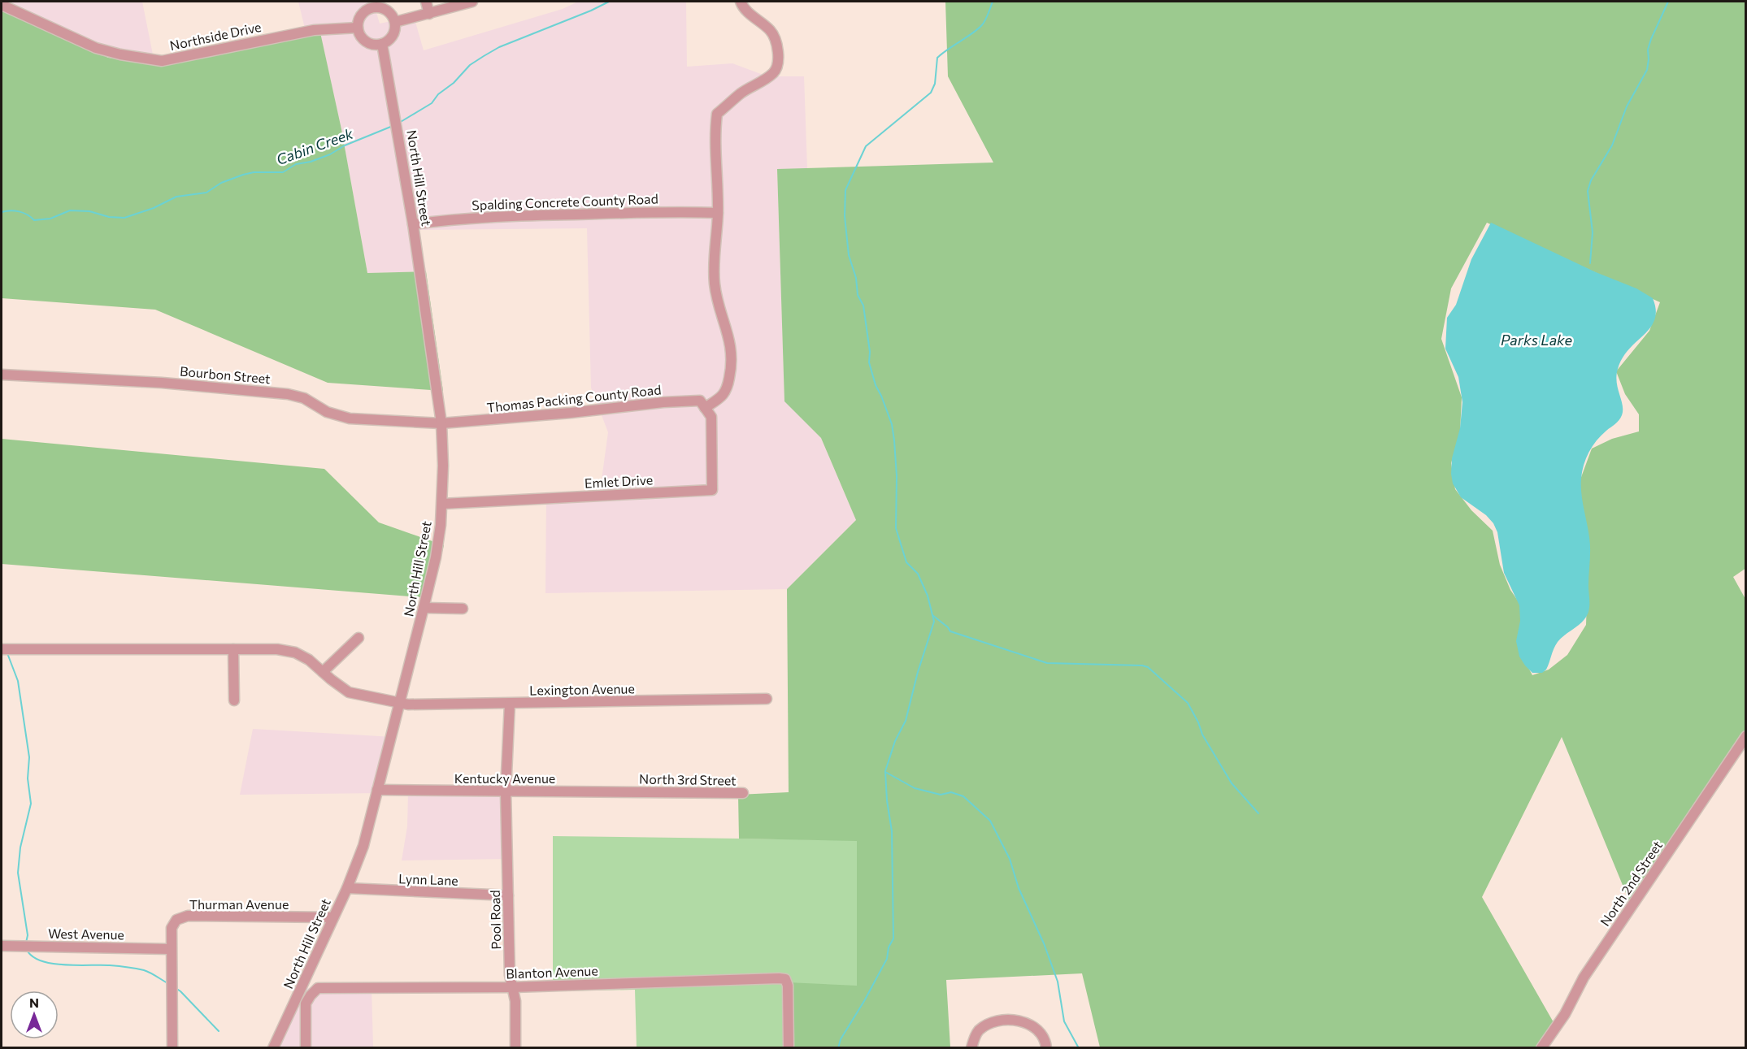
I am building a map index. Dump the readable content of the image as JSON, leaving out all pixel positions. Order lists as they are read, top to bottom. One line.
{"streets":{"street":["Northside Drive","North Hill Street","Spalding Concrete County Road","Bourbon Street","Thomas Packing County Road","Emlet Drive","Lexington Avenue","Kentucky Avenue","North 3rd Street","Lynn Lane","North 2nd Street","Thurman Avenue","Pool Road","West Avenue","Blanton Avenue"]},"crossings":[["Northside Drive","North Hill Street"],["North Hill Street","Spalding Concrete County Road"],["North Hill Street","Bourbon Street"],["North Hill Street","Thomas Packing County Road"],["North Hill Street","Emlet Drive"],["North Hill Street","Lexington Avenue"],["North Hill Street","Kentucky Avenue"],["North Hill Street","Lynn Lane"],["North Hill Street","Thurman Avenue"],["Bourbon Street","Thomas Packing County Road"],["Thomas Packing County Road","Emlet Drive"],["Lexington Avenue","Pool Road"],["Kentucky Avenue","North 3rd Street"],["Kentucky Avenue","Pool Road"],["Lynn Lane","Pool Road"],["Thurman Avenue","West Avenue"],["Pool Road","Blanton Avenue"]],"water":["Cabin Creek","Parks Lake"],"north":"top"}
